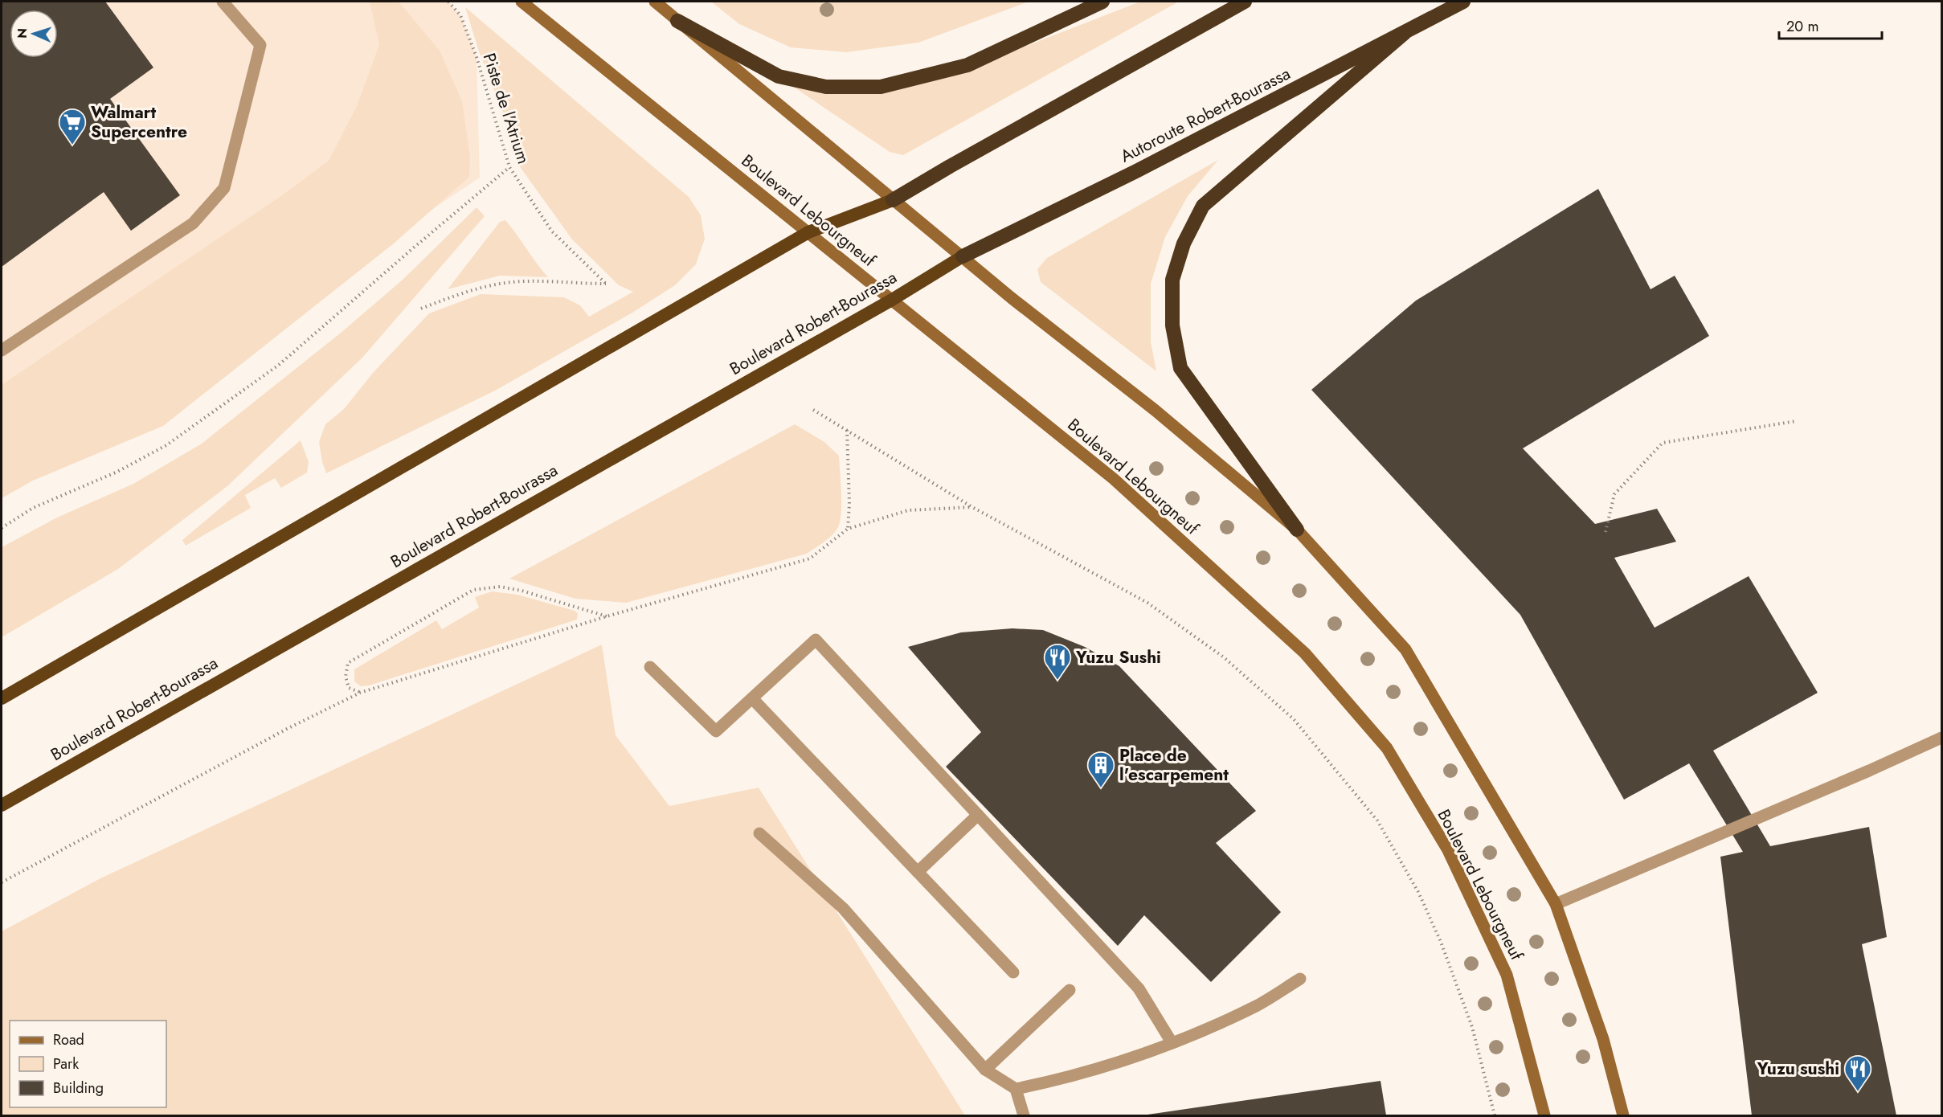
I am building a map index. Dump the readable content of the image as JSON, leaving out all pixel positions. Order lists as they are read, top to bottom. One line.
{"streets":{"highway":["Autoroute Robert-Bourassa","Boulevard Robert-Bourassa"],"main road":["Boulevard Lebourgneuf"],"path":["Piste de l'Atrium"]},"crossings":[["Autoroute Robert-Bourassa","Boulevard Robert-Bourassa"],["Boulevard Lebourgneuf","Boulevard Robert-Bourassa"]],"places":{"supermarket":["Walmart Supercentre"],"restaurant":["Yuzu Sushi","Yuzu sushi"],"building":["Place de l'escarpement"]},"legend":["Road","Park","Building"],"scale_bar":"20 m","north":"left"}
